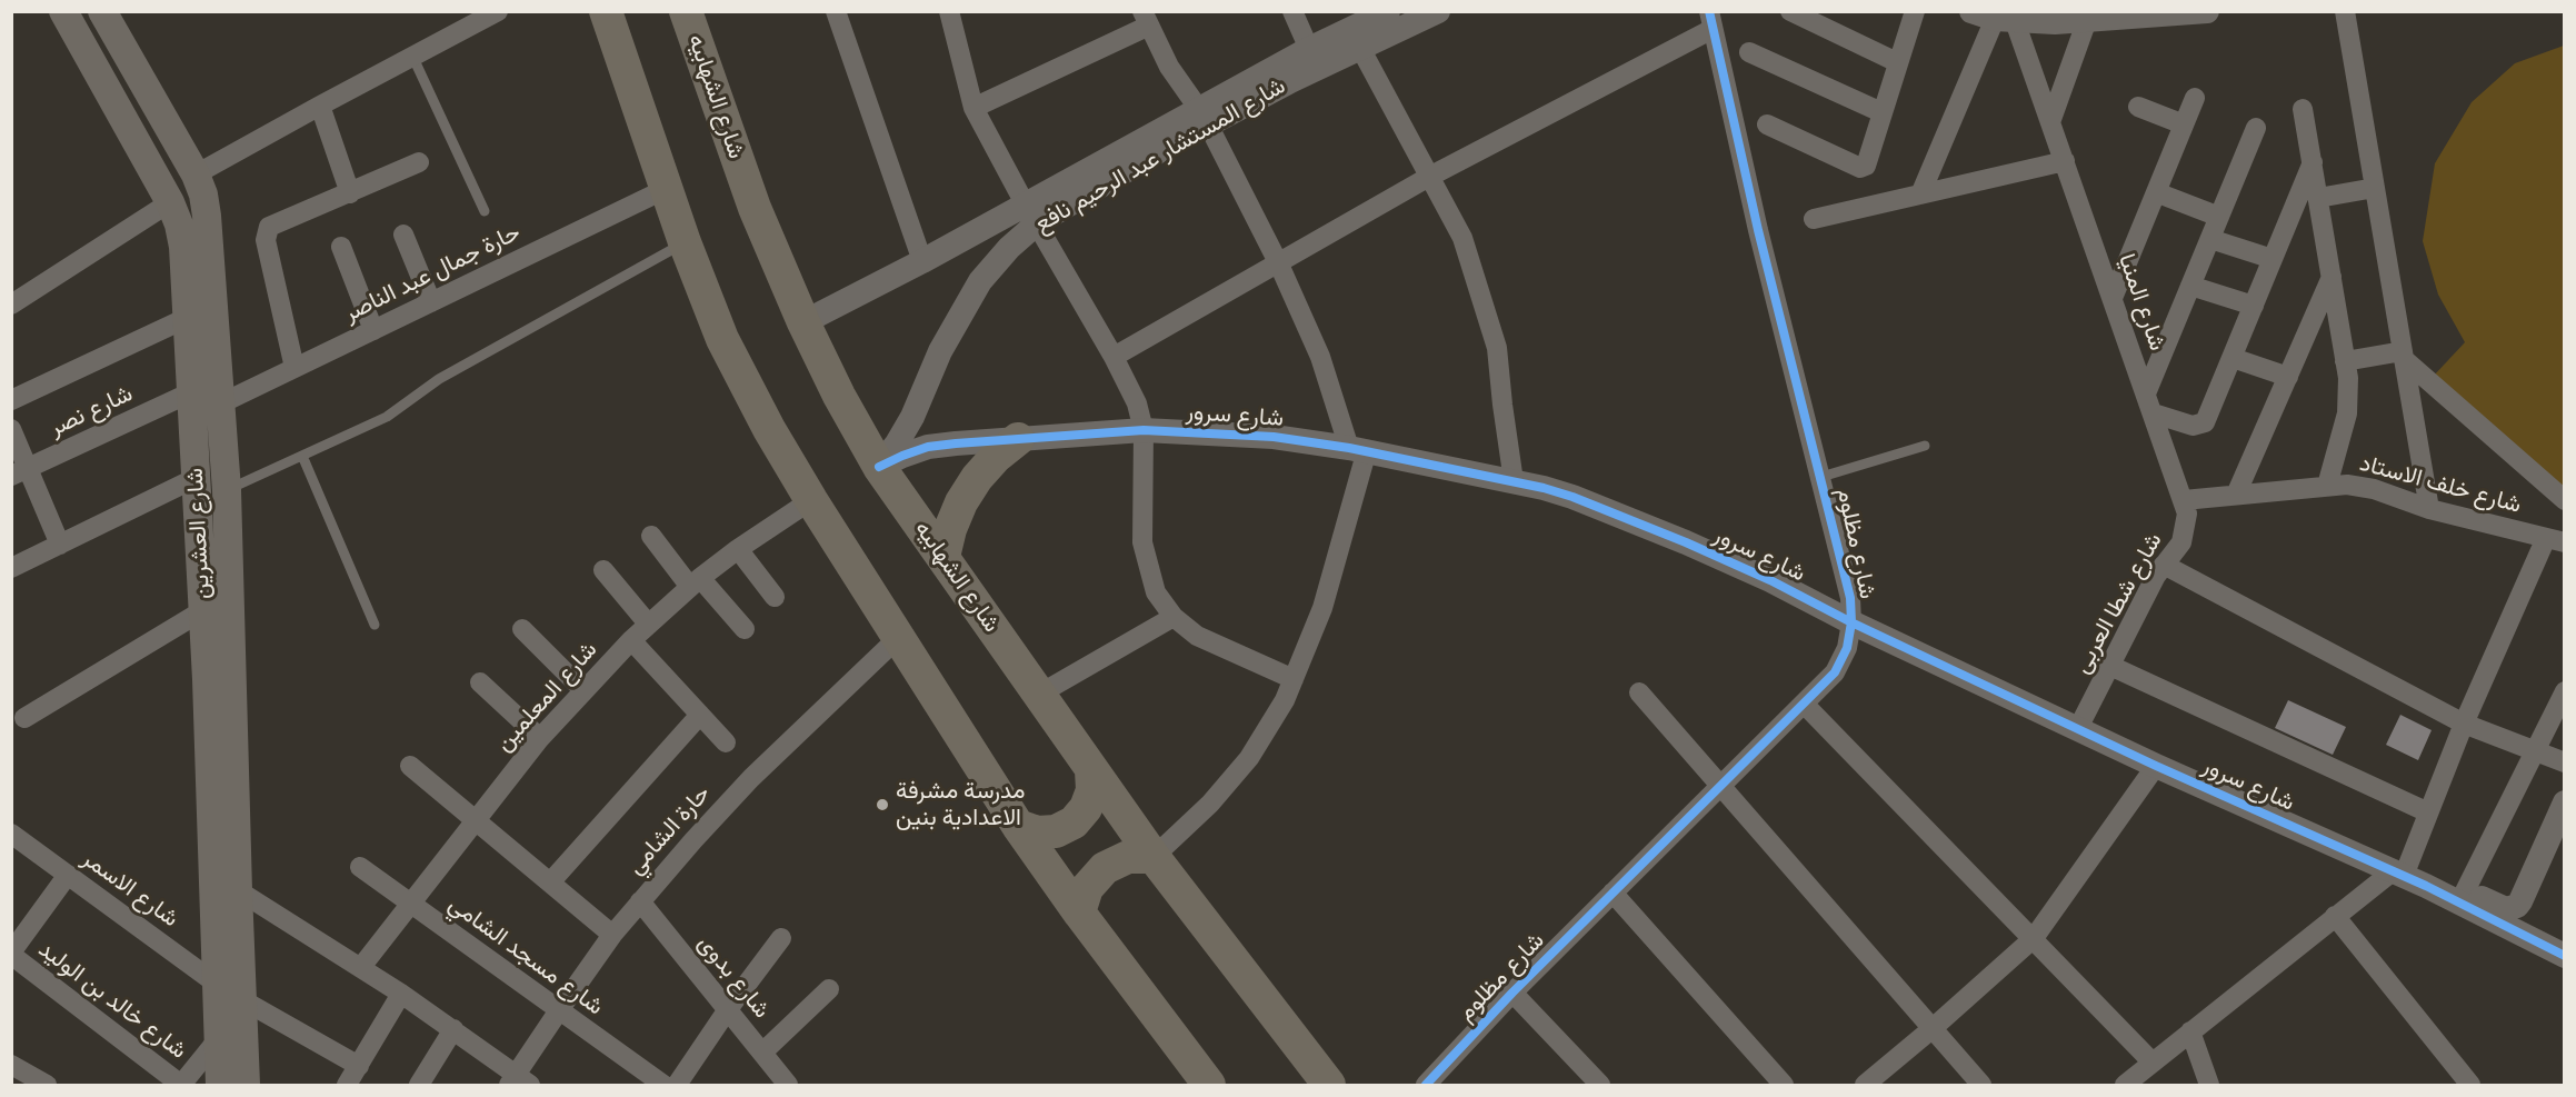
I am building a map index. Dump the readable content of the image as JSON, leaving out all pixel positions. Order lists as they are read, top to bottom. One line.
{"streets":{"highway":["شارع الشهابيه"],"main road":["شارع العشرين"],"street":["شارع المستشار عبد الرحيم نافع","حارة جمال عبد الناصر","شارع المنيا","شارع نصر","شارع سرور","شارع خلف الاستاد","شارع مظلوم","شارع شطا العربى","شارع المعلمين","حارة الشامي","شارع الاسمر","شارع مسجد الشامي","شارع بدوى","شارع خالد بن الوليد"]},"crossings":[["شارع الشهابيه","شارع المستشار عبد الرحيم نافع"],["شارع الشهابيه","شارع سرور"],["شارع المستشار عبد الرحيم نافع","شارع سرور"],["حارة جمال عبد الناصر","شارع العشرين"],["شارع المنيا","شارع خلف الاستاد"],["شارع المنيا","شارع شطا العربى"],["شارع نصر","شارع العشرين"],["شارع سرور","شارع مظلوم"],["شارع سرور","شارع شطا العربى"],["شارع خلف الاستاد","شارع شطا العربى"],["شارع العشرين","شارع الاسمر"],["شارع المعلمين","شارع مسجد الشامي"],["حارة الشامي","شارع مسجد الشامي"],["حارة الشامي","شارع بدوى"]],"places":["مدرسة مشرفة الاعدادية بنين"]}
